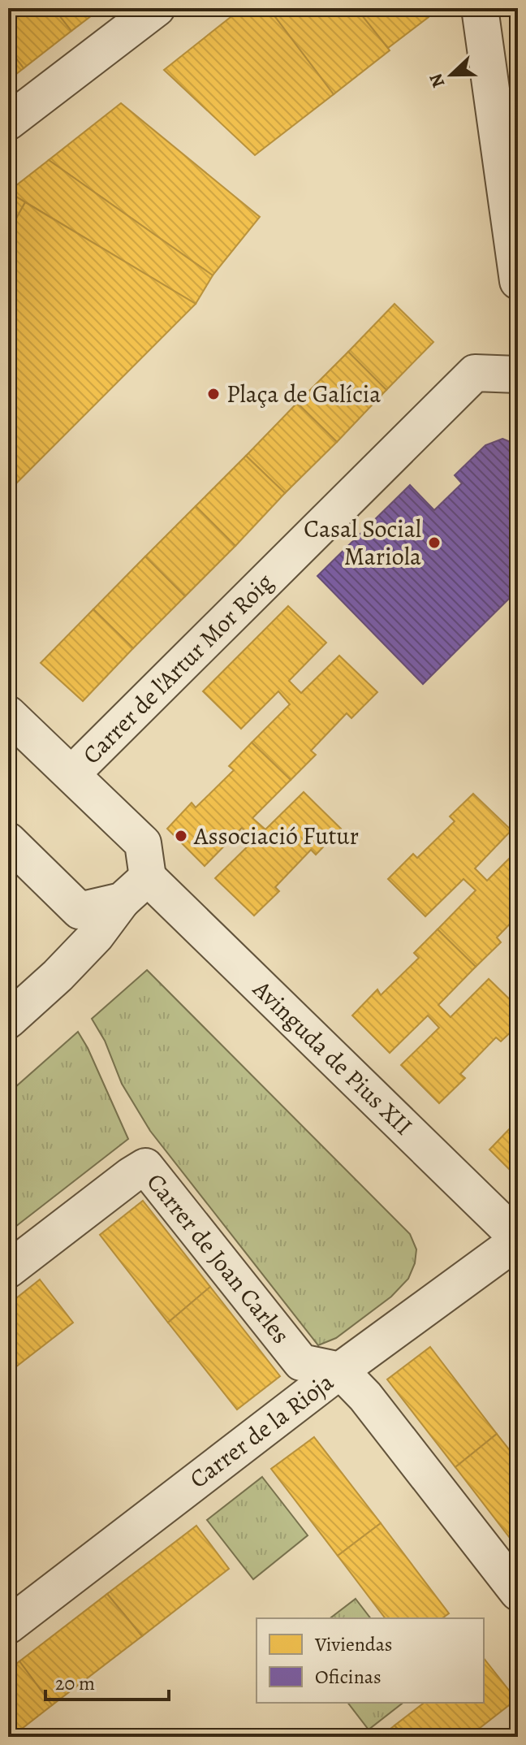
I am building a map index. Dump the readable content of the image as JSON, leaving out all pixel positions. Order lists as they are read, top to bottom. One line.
{"streets":{"street":["Carrer de l'Artur Mor Roig","Avinguda de Pius XII","Carrer de Joan Carles","Carrer de la Rioja"]},"crossings":[["Avinguda de Pius XII","Carrer de la Rioja"],["Carrer de Joan Carles","Carrer de la Rioja"]],"places":["Plaça de Galícia","Casal Social Mariola","Associació Futur"],"legend":["Viviendas","Oficinas"],"scale_bar":"20 m","north":"left"}
